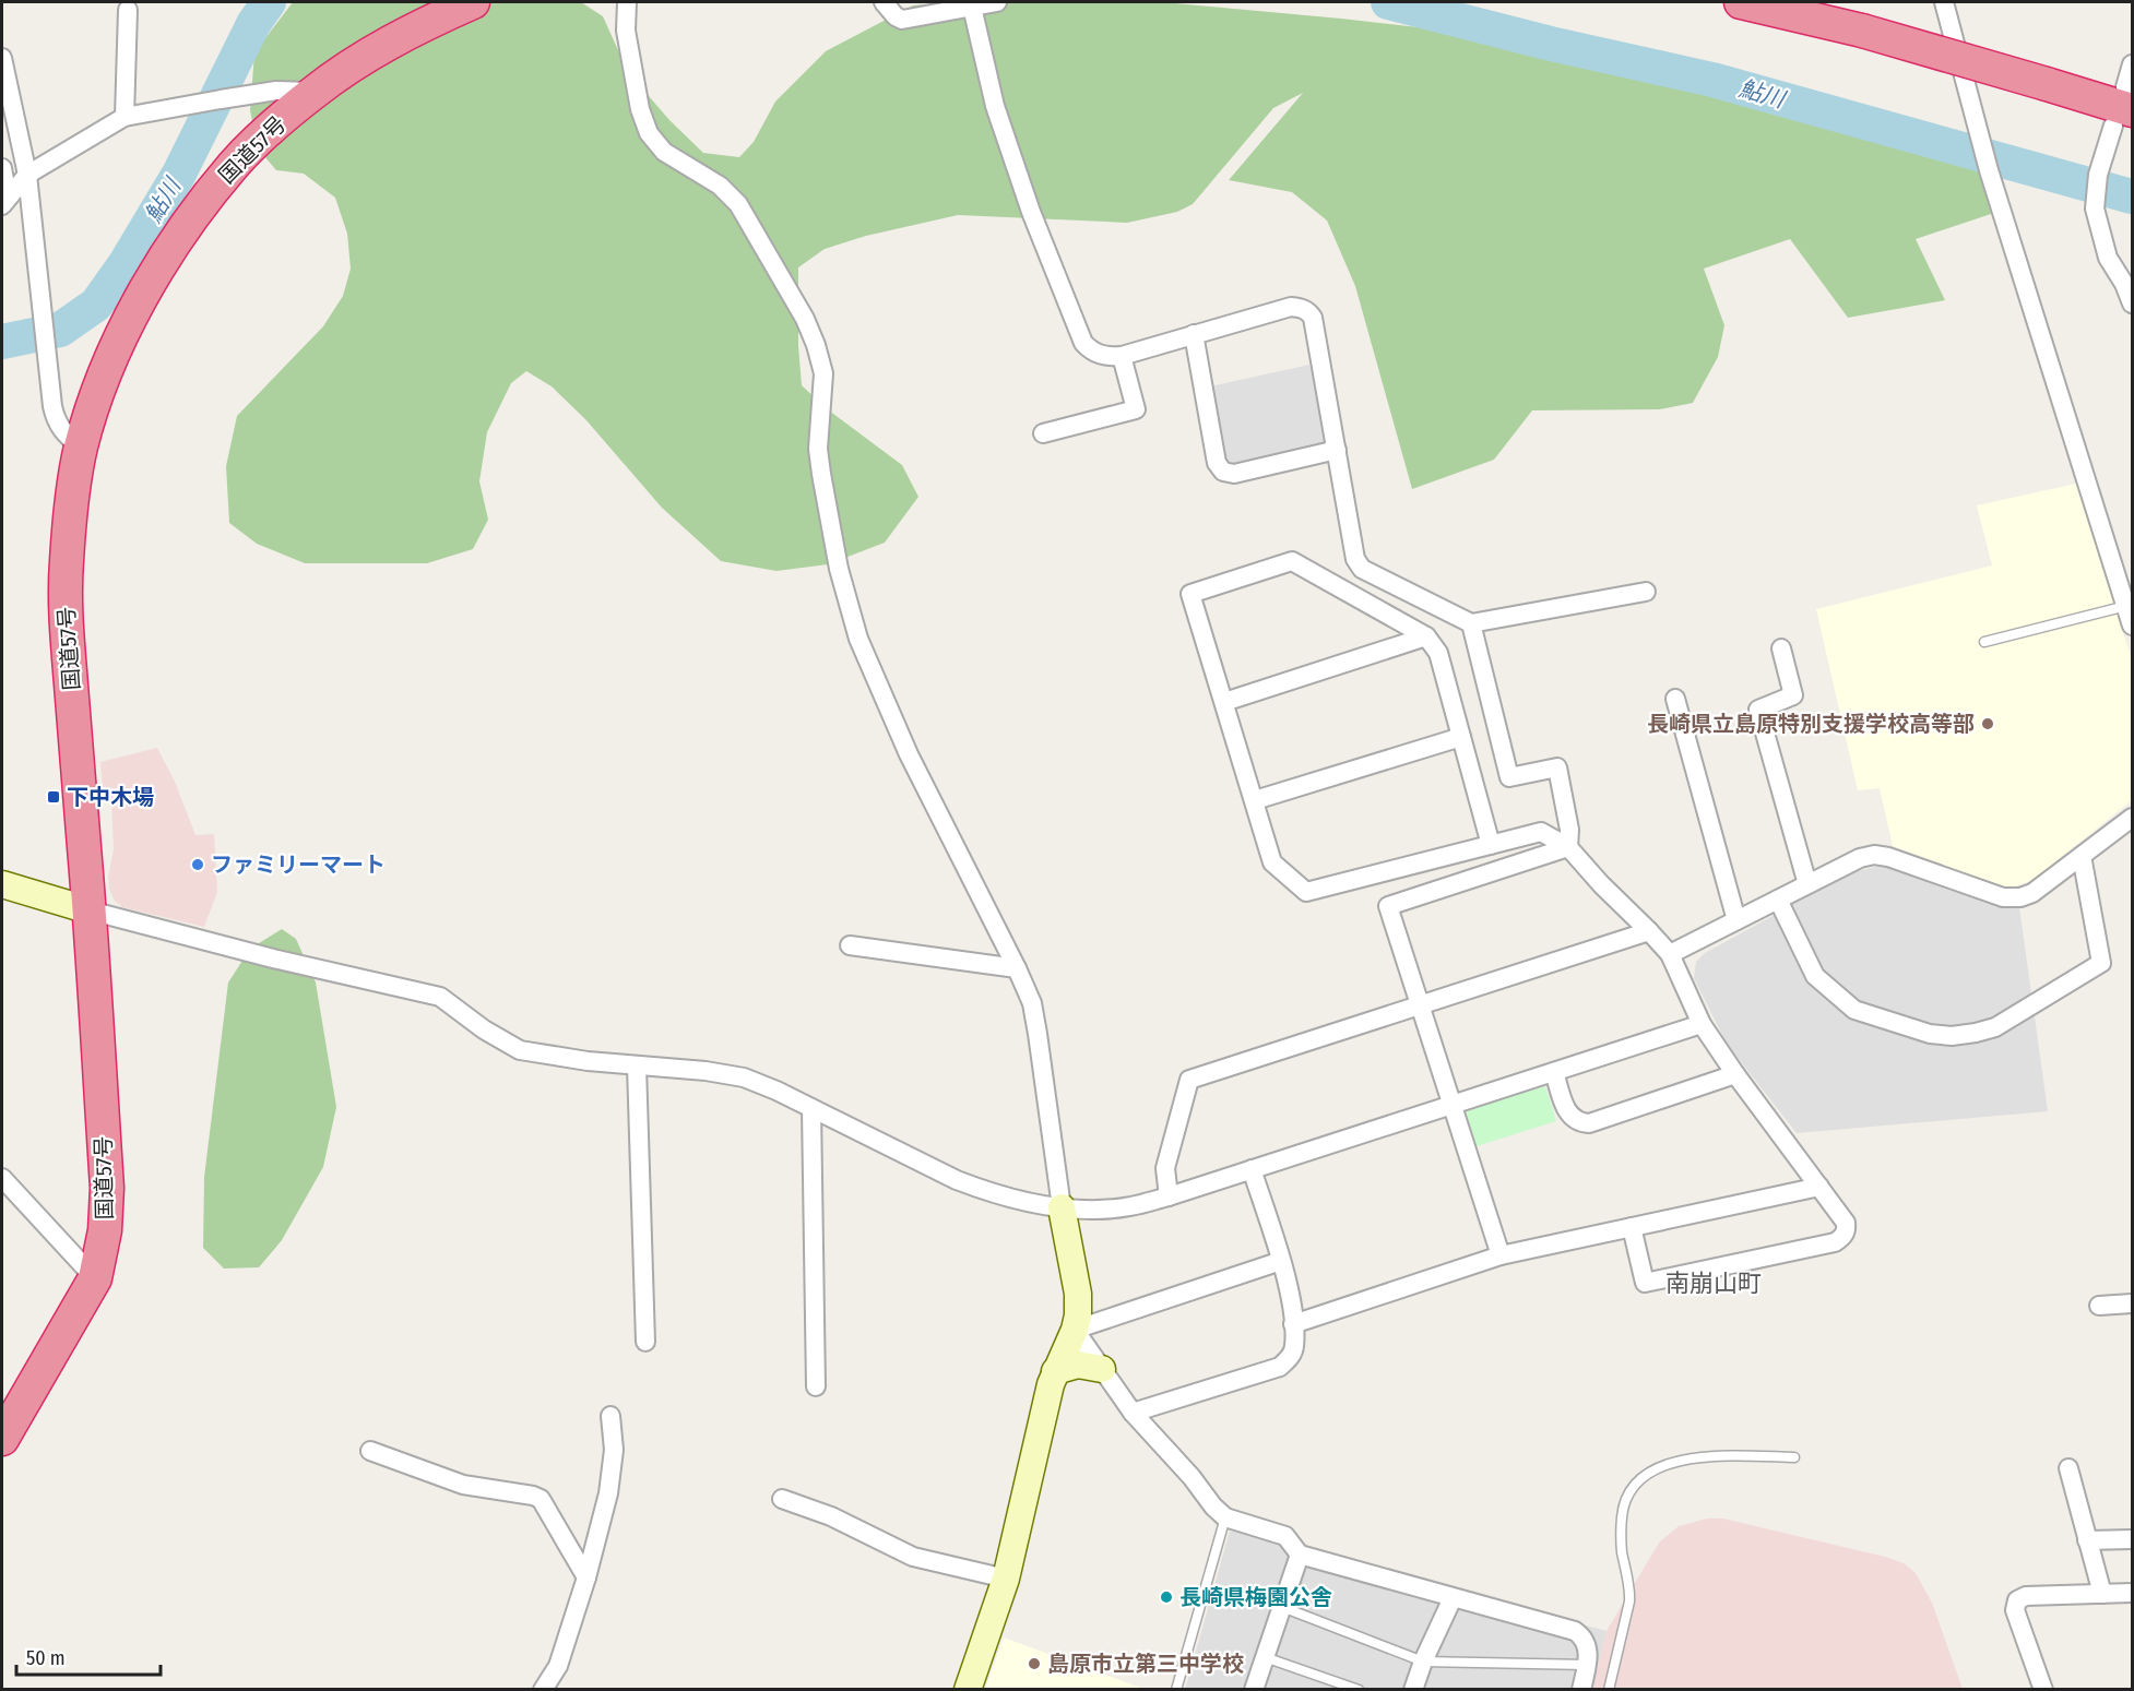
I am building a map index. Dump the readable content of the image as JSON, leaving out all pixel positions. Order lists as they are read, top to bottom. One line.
{"streets":{"highway":["国道57号"]},"districts":["南崩山町"],"water":["鮎川"],"places":{"other":["長崎県立島原特別支援学校高等部","ファミリーマート","長崎県梅園公舎","島原市立第三中学校"],"transit":["下中木場"]},"scale_bar":"50 m"}
